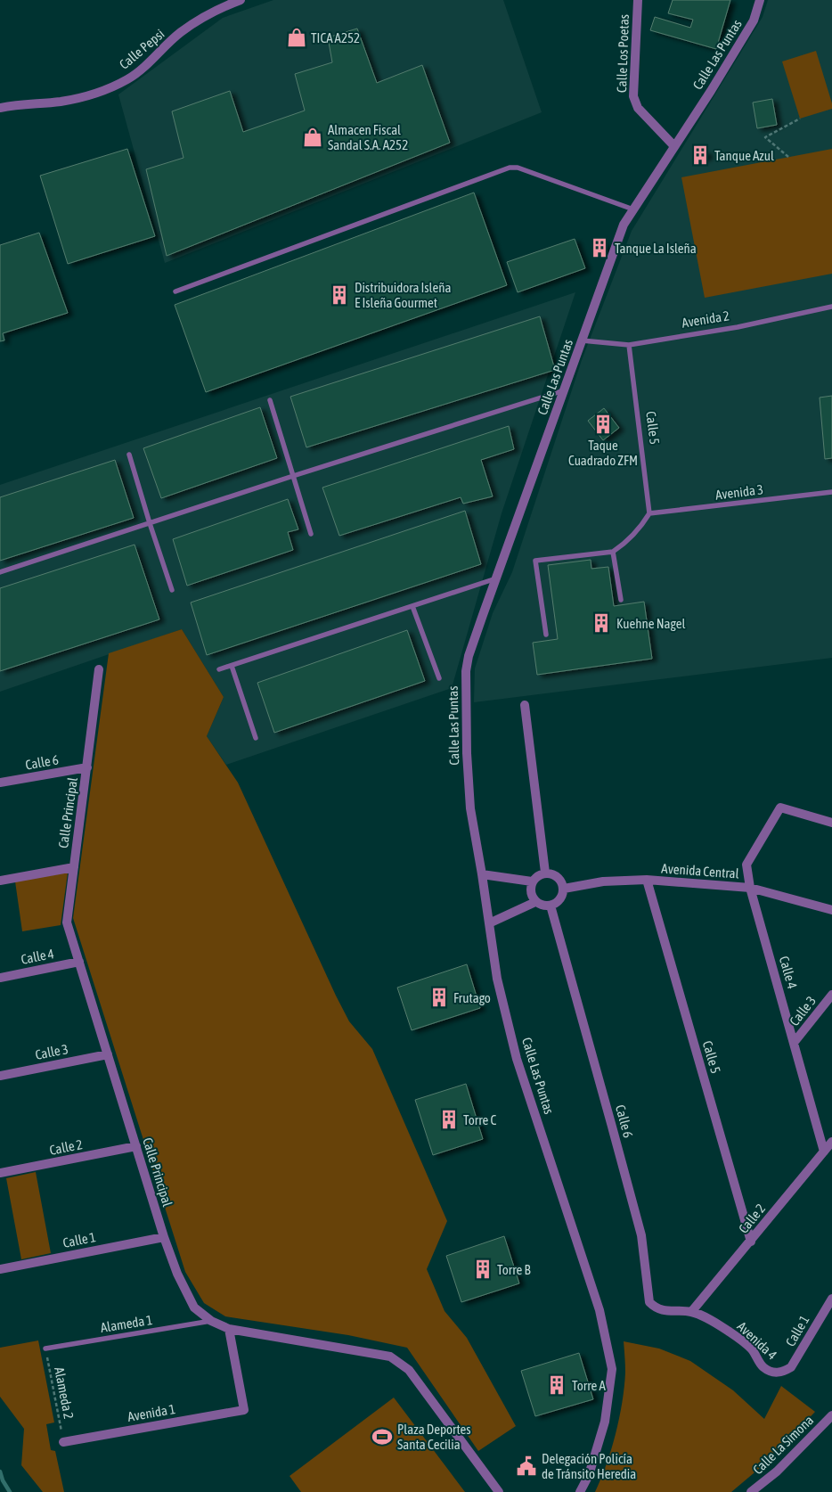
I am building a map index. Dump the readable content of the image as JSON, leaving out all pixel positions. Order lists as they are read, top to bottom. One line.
{"streets":{"street":["Calle Pepsi","Calle Los Poetas","Calle Las Puntas","Calle 5","Calle 6","Calle Principal","Avenida Central","Calle 4","Calle 3","Calle 2","Calle 1","Avenida 4","Avenida 1","Calle La Simona"],"lane":["Avenida 2","Avenida 3","Alameda 1"],"path":["Alameda 2"]},"crossings":[["Calle Los Poetas","Calle Las Puntas"],["Calle Las Puntas","Avenida 2"],["Avenida 2","Calle 5"],["Calle 5","Avenida 3"],["Calle 5","Avenida Central"],["Calle 5","Calle 2"],["Calle 6","Calle Principal"],["Calle 6","Avenida Central"],["Calle 6","Calle 2"],["Calle 6","Avenida 4"],["Calle Principal","Calle 4"],["Calle Principal","Calle 3"],["Calle Principal","Calle 2"],["Calle Principal","Calle 1"],["Calle Principal","Alameda 1"],["Calle Principal","Avenida 1"],["Avenida Central","Calle 4"],["Calle 4","Calle 3"],["Calle 4","Calle 2"],["Calle 2","Avenida 4"],["Calle 1","Avenida 4"],["Alameda 1","Alameda 2"],["Alameda 2","Avenida 1"]],"places":{"shop":["TICA A252","Almacen Fiscal Sandal S.A. A252"],"building":["Tanque Azul","Tanque La Isleña","Distribuidora Isleña E Isleña Gourmet","Taque Cuadrado ZFM","Kuehne Nagel","Frutago","Torre C","Torre B","Torre A"],"sports":["Plaza Deportes Santa Cecilia"],"public building":["Delegación Policía de Tránsito Heredia"]}}
